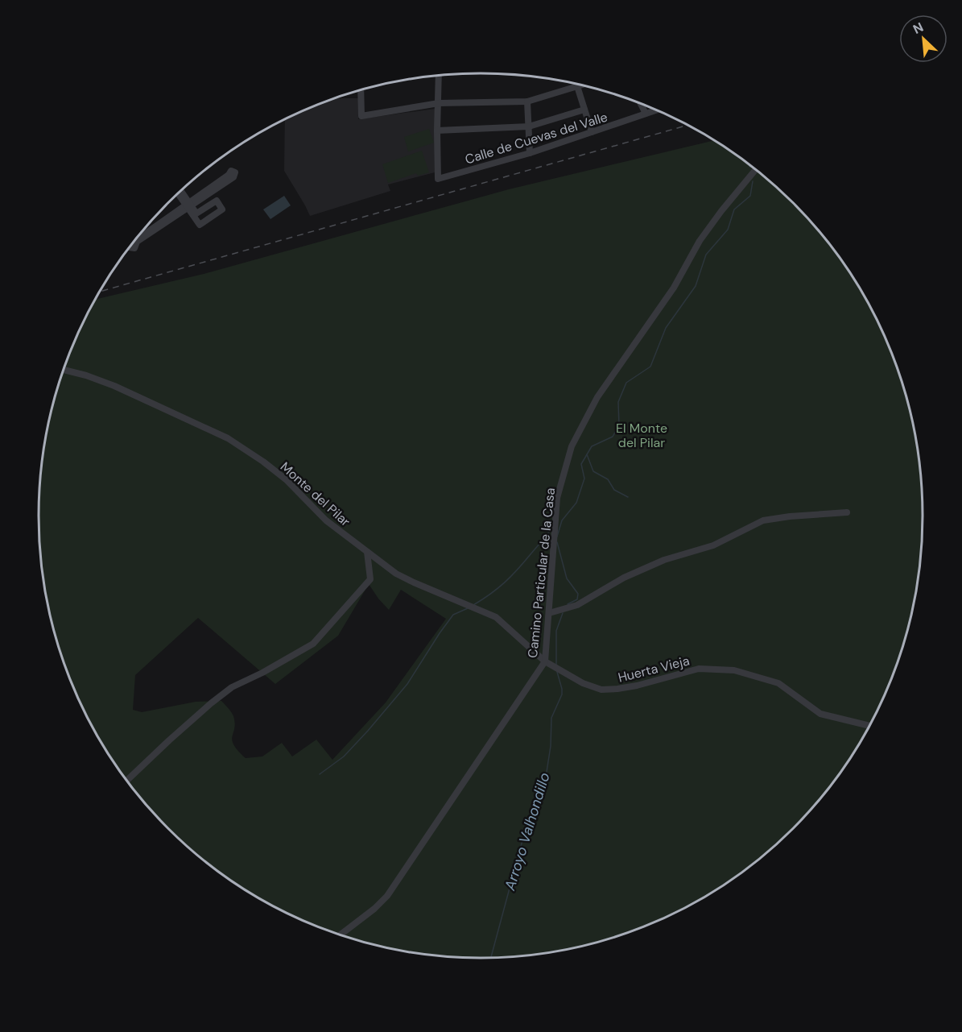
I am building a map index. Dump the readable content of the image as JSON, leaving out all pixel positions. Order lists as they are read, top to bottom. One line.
{"streets":{"street":["Calle de Cuevas del Valle","Monte del Pilar","Camino Particular de la Casa","Huerta Vieja"]},"crossings":[["Monte del Pilar","Camino Particular de la Casa"],["Monte del Pilar","Huerta Vieja"]],"water":["Arroyo Valhondillo"],"parks":["El Monte del Pilar"],"north":"top left"}
